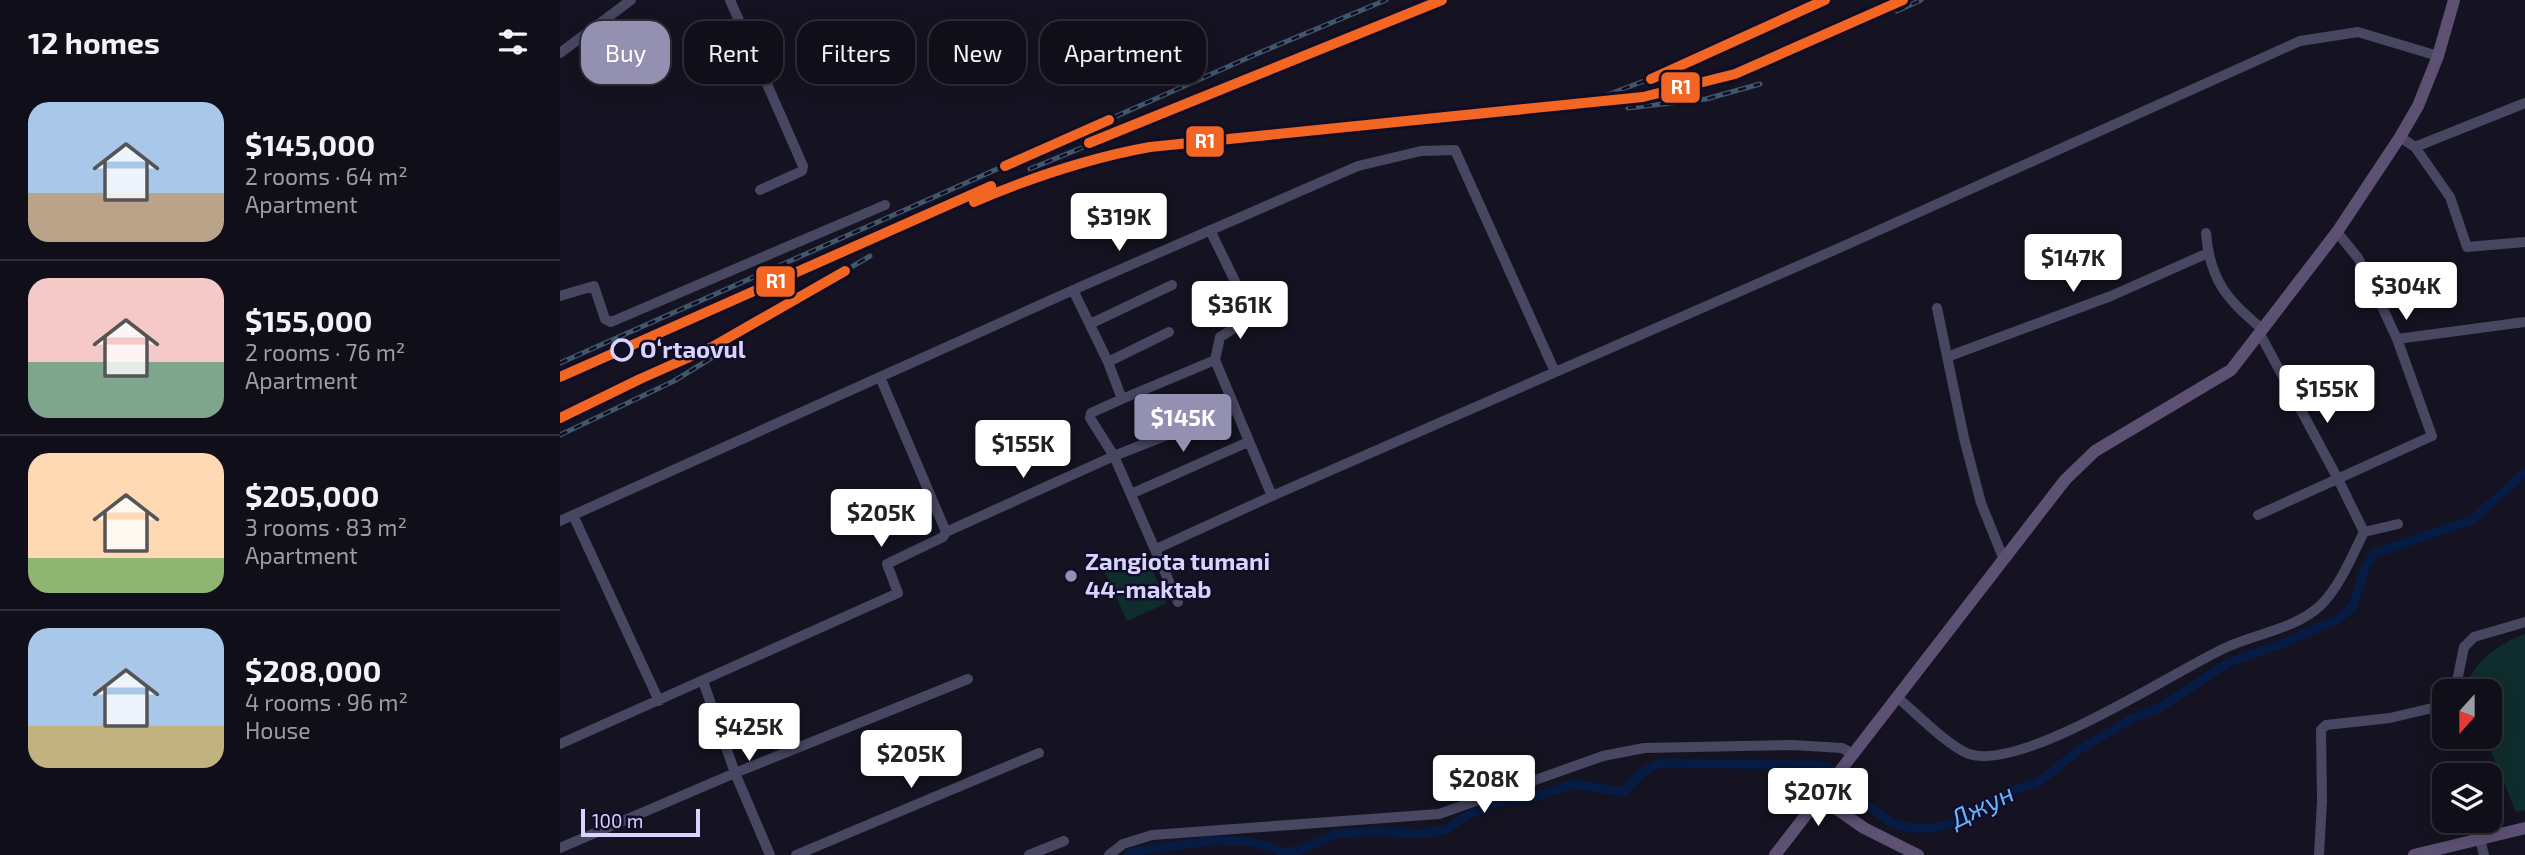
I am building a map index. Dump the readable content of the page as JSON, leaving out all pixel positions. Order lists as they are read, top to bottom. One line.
{"water":["Джун"],"places":["Oʻrtaovul","Zangiota tumani 44-maktab"],"lines":["transit line R1"],"scale_bar":"100 m","north":"bottom","page":{"heading":"12 homes","chip":["Buy","Rent","Filters","New","Apartment"],"list":[{"name":"$145,000","note":"2 rooms · 64 m² · Apartment"},{"name":"$155,000","note":"2 rooms · 76 m² · Apartment"},{"name":"$205,000","note":"3 rooms · 83 m² · Apartment"},{"name":"$208,000","note":"4 rooms · 96 m² · House"}],"price":["$319K","$147K","$304K","$361K","$155K","$145K","$155K","$205K","$425K","$205K","$208K","$207K"],"scale":"100 m"}}
